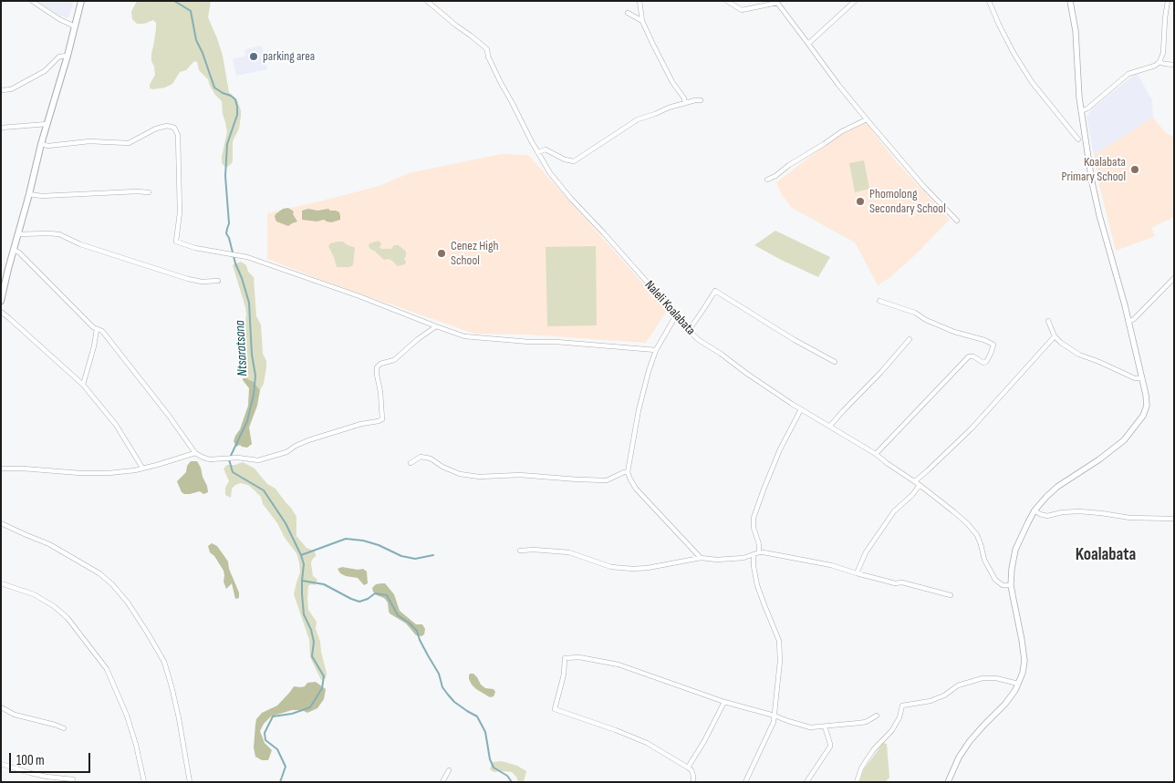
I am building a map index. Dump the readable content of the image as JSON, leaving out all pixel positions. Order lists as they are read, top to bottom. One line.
{"streets":{"street":["Naleli Koalabata"]},"districts":["Koalabata"],"water":["Ntsaratsana"],"places":["parking area","Koalabata Primary School","Phomolong Secondary School","Cenez High School"],"scale_bar":"100 m"}
